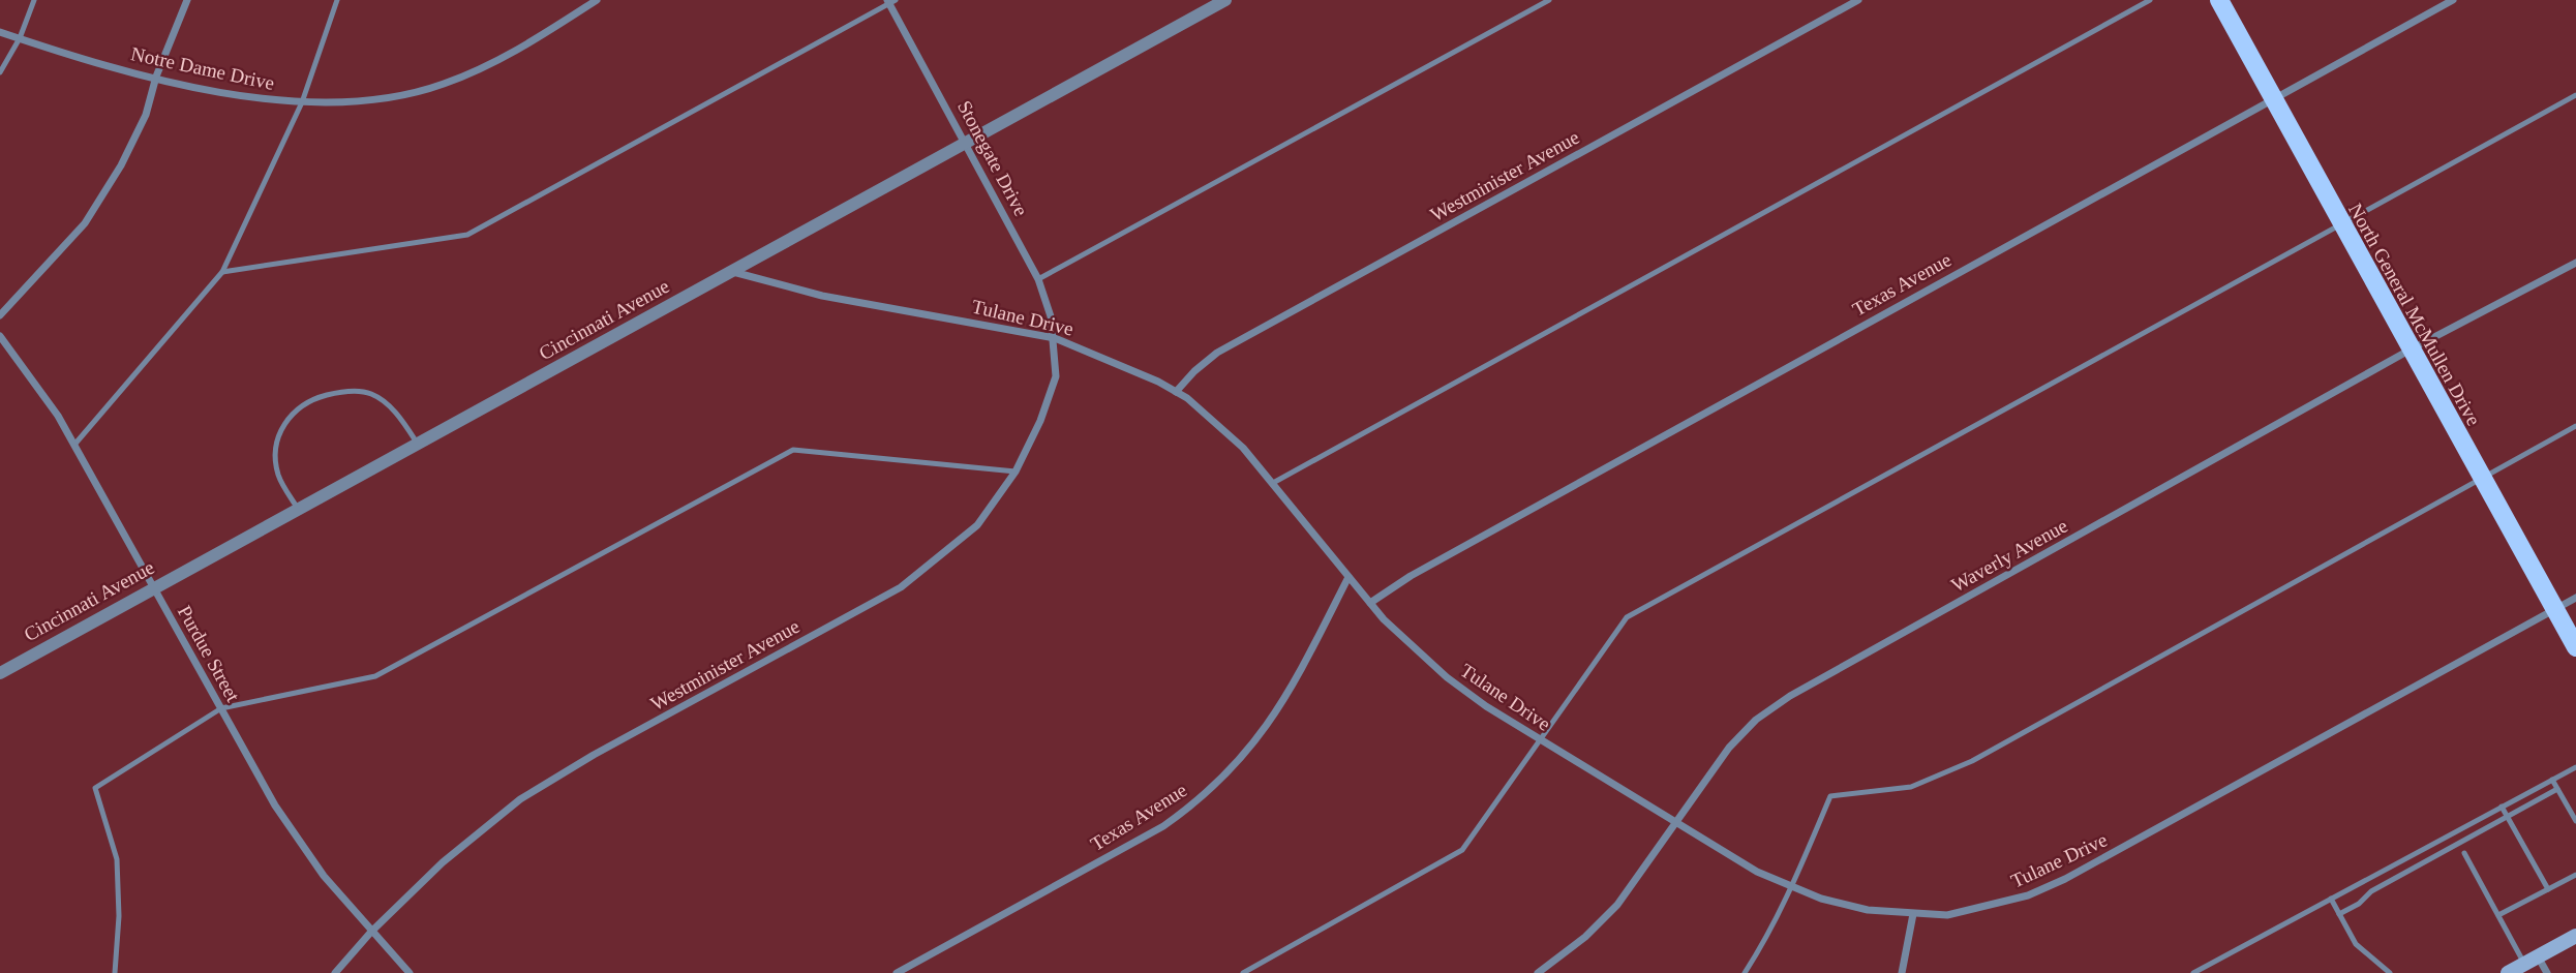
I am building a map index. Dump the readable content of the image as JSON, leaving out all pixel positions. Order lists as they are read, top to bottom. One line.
{"streets":{"main road":["North General McMullen Drive"],"street":["Notre Dame Drive","Stonegate Drive","Westminister Avenue","Texas Avenue","Tulane Drive","Cincinnati Avenue","Waverly Avenue","Purdue Street"]},"crossings":[["Stonegate Drive","Westminister Avenue"],["Stonegate Drive","Tulane Drive"],["Stonegate Drive","Cincinnati Avenue"],["Westminister Avenue","Tulane Drive"],["Westminister Avenue","Purdue Street"],["Texas Avenue","North General McMullen Drive"],["Texas Avenue","Tulane Drive"],["North General McMullen Drive","Tulane Drive"],["North General McMullen Drive","Waverly Avenue"],["Tulane Drive","Cincinnati Avenue"],["Tulane Drive","Waverly Avenue"],["Cincinnati Avenue","Purdue Street"]]}
